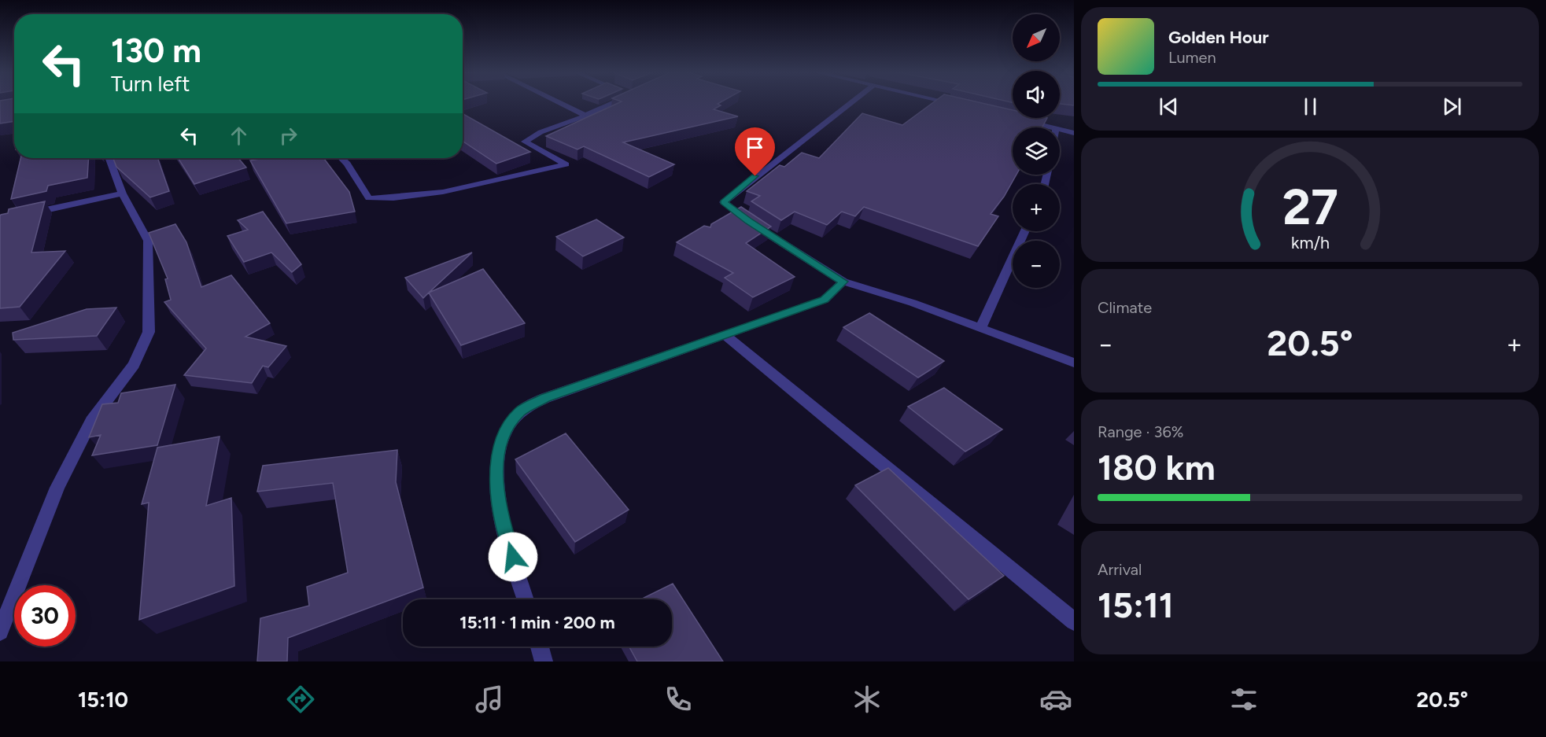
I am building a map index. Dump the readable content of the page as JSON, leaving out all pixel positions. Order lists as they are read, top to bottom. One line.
{"north":"bottom left","page":{"map_buttons":["+","−"],"turn":["130 m","Turn left"],"song":["Golden Hour","Lumen"],"tile":["Climate",["Range · 36%","180 km"],["Arrival","15:11"]],"heat":["−","20.5°","+"],"limit":"30","trip":"15:11 · 1 min · 200 m","tabs":["15:10","20.5°"],"gauge":["27","km/h"]}}
